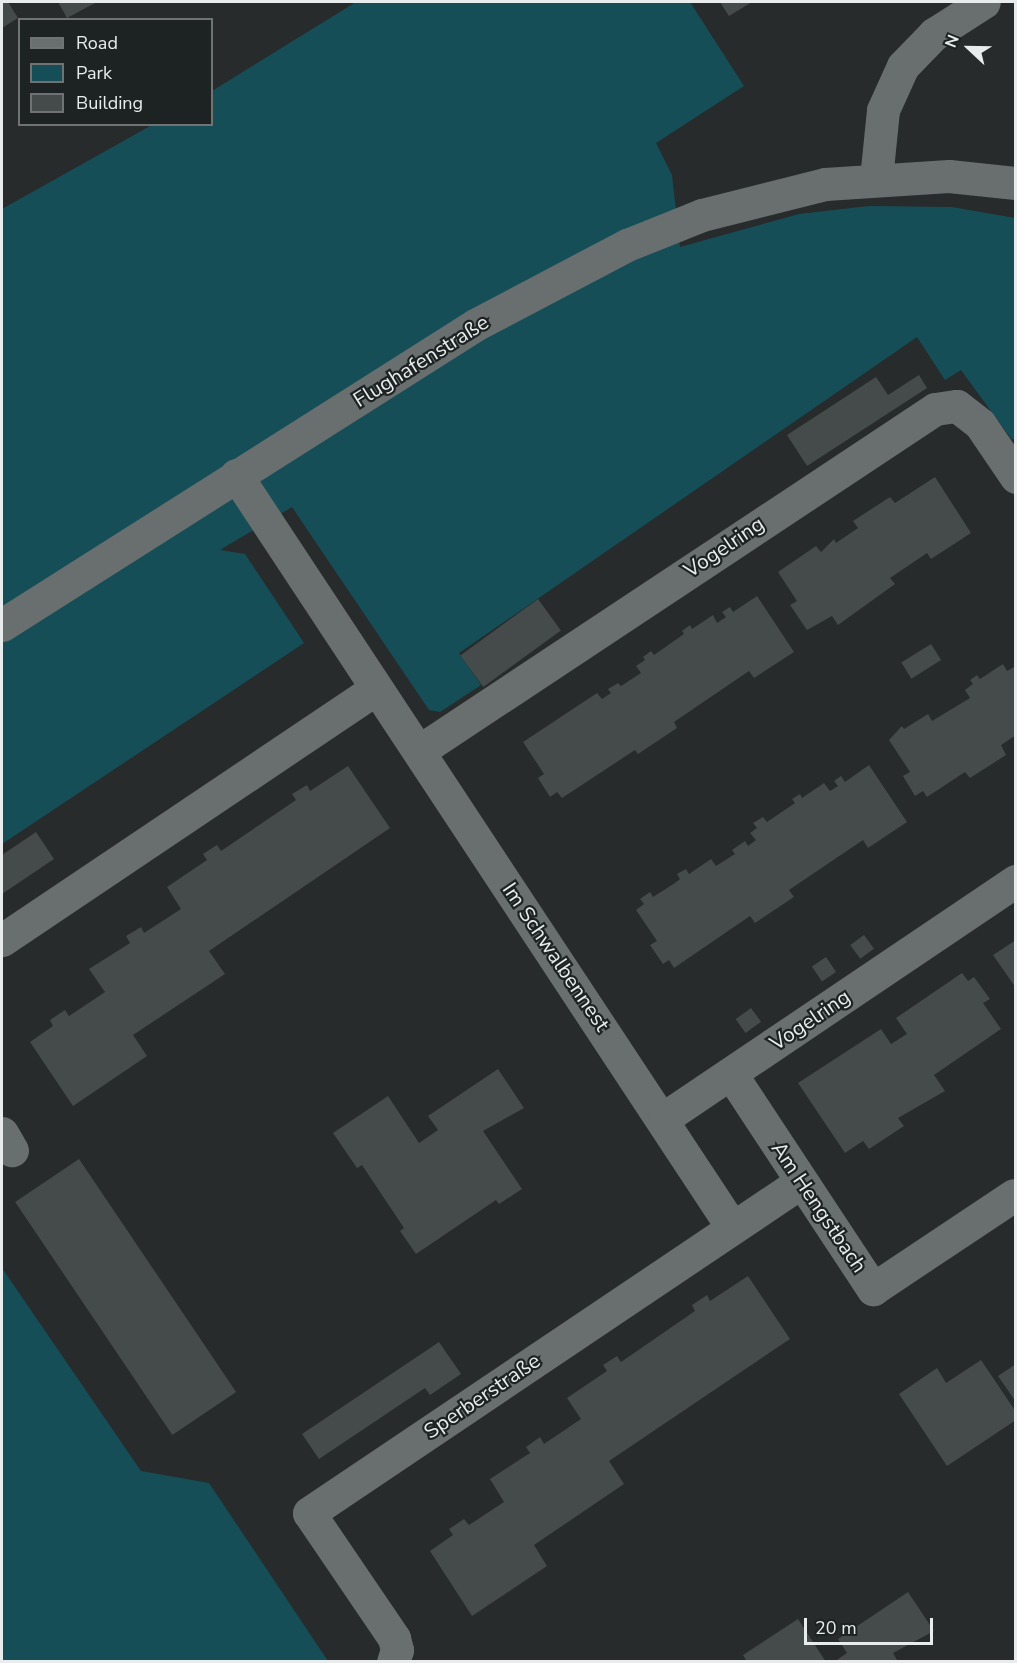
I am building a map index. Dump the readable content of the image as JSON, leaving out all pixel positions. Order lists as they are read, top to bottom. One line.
{"streets":{"street":["Flughafenstraße","Vogelring","Im Schwalbennest","Am Hengstbach","Sperberstraße"]},"crossings":[["Flughafenstraße","Im Schwalbennest"],["Vogelring","Im Schwalbennest"],["Vogelring","Am Hengstbach"],["Im Schwalbennest","Sperberstraße"],["Am Hengstbach","Sperberstraße"]],"legend":["Road","Park","Building"],"scale_bar":"20 m","north":"left"}
